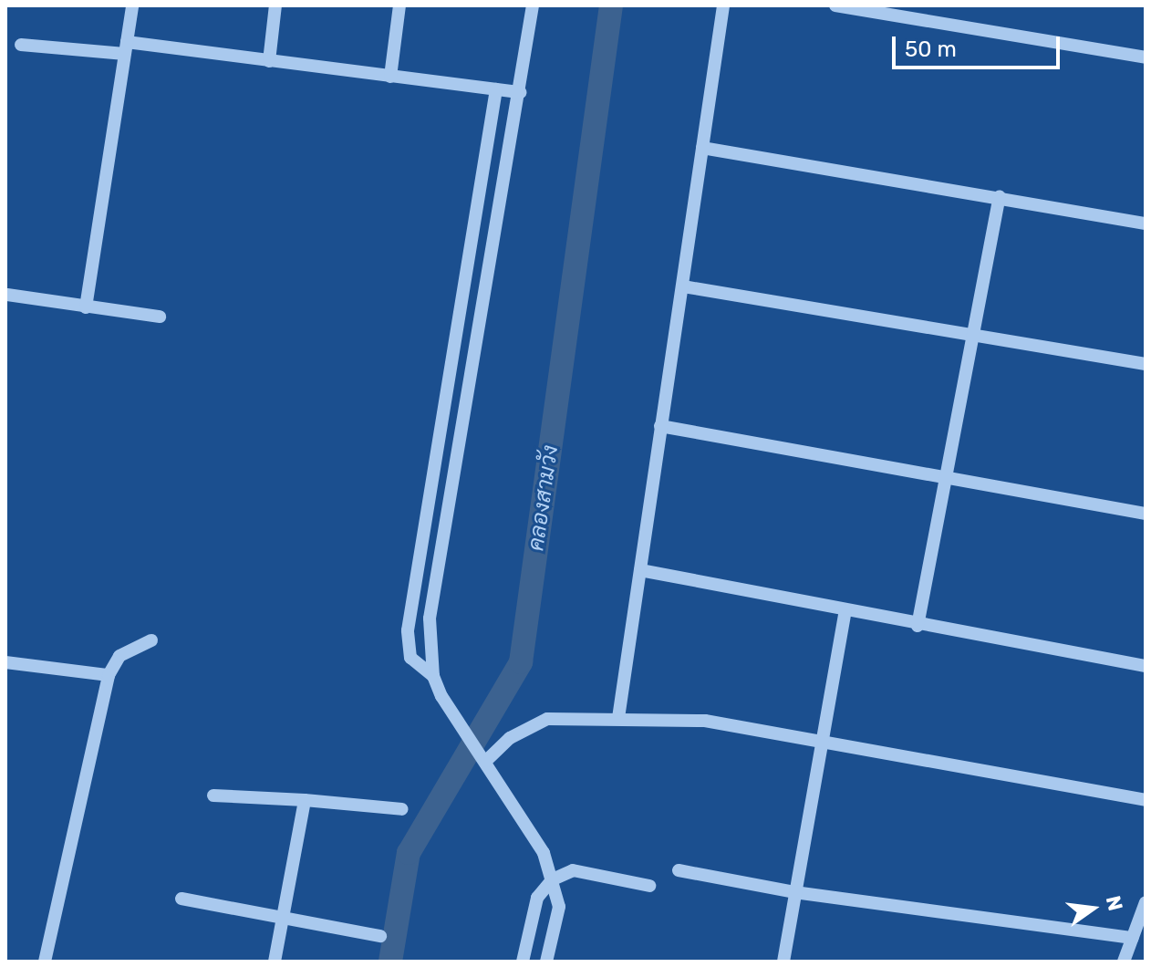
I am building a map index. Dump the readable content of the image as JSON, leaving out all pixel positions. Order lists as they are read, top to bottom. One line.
{"water":["คลองสามวัง"],"scale_bar":"50 m","north":"right"}
